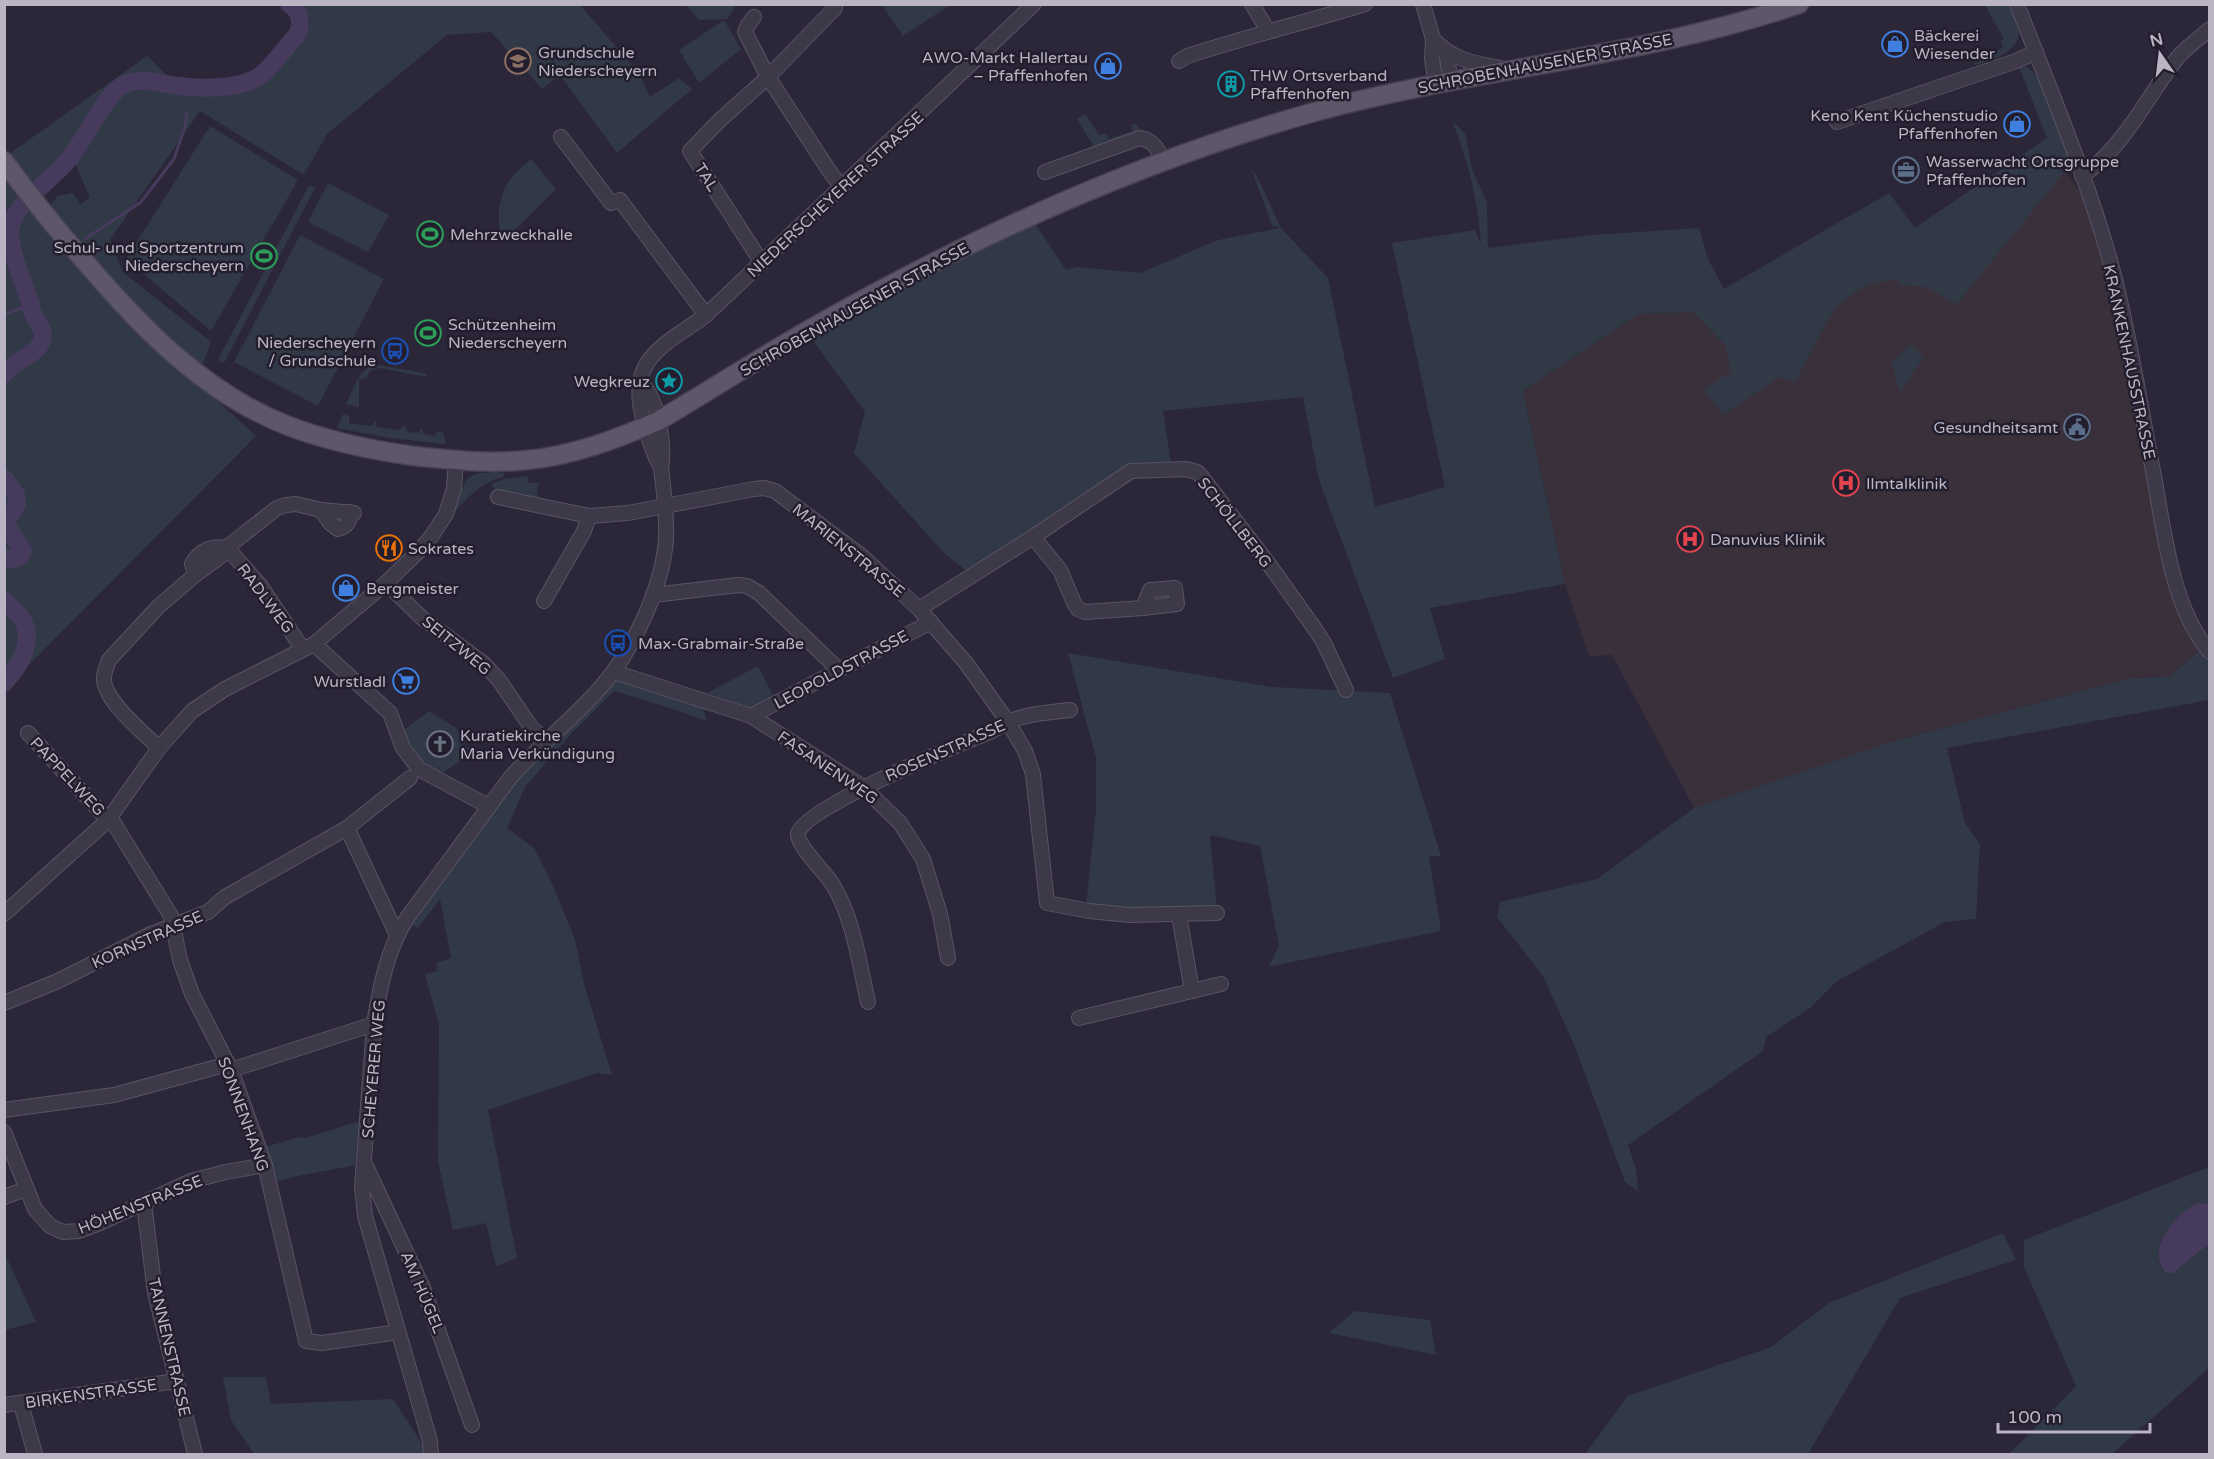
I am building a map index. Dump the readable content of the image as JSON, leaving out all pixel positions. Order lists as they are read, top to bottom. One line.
{"streets":{"main road":["SCHROBENHAUSENER STRASSE"],"street":["TAL","NIEDERSCHEYERER STRASSE","KRANKENHAUSSTRASSE","SCHÖLLBERG","MARIENSTRASSE","RADLWEG","SEITZWEG","LEOPOLDSTRASSE","ROSENSTRASSE","FASANENWEG","PAPPELWEG","KORNSTRASSE","SCHEYERER WEG","SONNENHANG","HÖHENSTRASSE","AM HÜGEL","TANNENSTRASSE","BIRKENSTRASSE"]},"crossings":[["SCHROBENHAUSENER STRASSE","NIEDERSCHEYERER STRASSE"],["TAL","NIEDERSCHEYERER STRASSE"],["SCHÖLLBERG","MARIENSTRASSE"],["MARIENSTRASSE","LEOPOLDSTRASSE"],["MARIENSTRASSE","ROSENSTRASSE"],["LEOPOLDSTRASSE","FASANENWEG"],["ROSENSTRASSE","FASANENWEG"],["PAPPELWEG","SONNENHANG"],["KORNSTRASSE","SONNENHANG"],["SCHEYERER WEG","SONNENHANG"],["SCHEYERER WEG","AM HÜGEL"],["SONNENHANG","HÖHENSTRASSE"],["HÖHENSTRASSE","TANNENSTRASSE"],["TANNENSTRASSE","BIRKENSTRASSE"]],"places":{"shop":["Bäckerei Wiesender","AWO-Markt Hallertau – Pfaffenhofen","Keno Kent Küchenstudio Pfaffenhofen","Bergmeister"],"school or university":["Grundschule Niederscheyern"],"building":["THW Ortsverband Pfaffenhofen"],"office":["Wasserwacht Ortsgruppe Pfaffenhofen"],"sports":["Mehrzweckhalle","Schul- und Sportzentrum Niederscheyern","Schützenheim Niederscheyern"],"bus stop":["Niederscheyern / Grundschule","Max-Grabmair-Straße"],"place":["Wegkreuz"],"public building":["Gesundheitsamt"],"hospital":["Ilmtalklinik","Danuvius Klinik"],"restaurant":["Sokrates"],"supermarket":["Wurstladl"],"church":["Kuratiekirche Maria Verkündigung"]},"scale_bar":"100 m","north":"top"}
